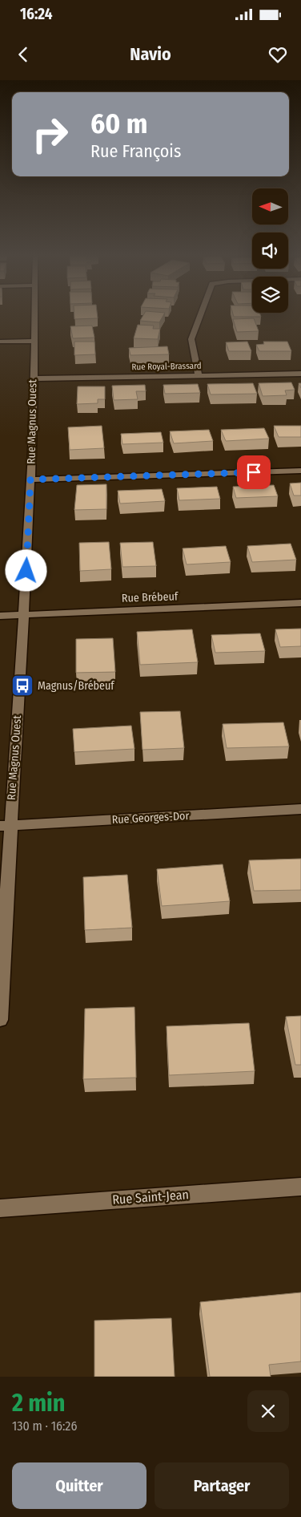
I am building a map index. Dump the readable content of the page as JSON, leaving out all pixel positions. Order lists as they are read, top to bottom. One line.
{"streets":{"street":["Rue Royal-Brassard","Rue Magnus Ouest","Rue Brébeuf","Rue Georges-Dor","Rue Saint-Jean"]},"crossings":[["Rue Royal-Brassard","Rue Magnus Ouest"],["Rue Magnus Ouest","Rue Brébeuf"],["Rue Magnus Ouest","Rue Georges-Dor"]],"places":{"bus stop":["Magnus/Brébeuf"]},"north":"left","page":{"status":"16:24","header":"Navio","turn":["60 m","Rue François"],"heading":["2 min","130 m · 16:26"],"buttons":["Quitter","Partager"]}}
